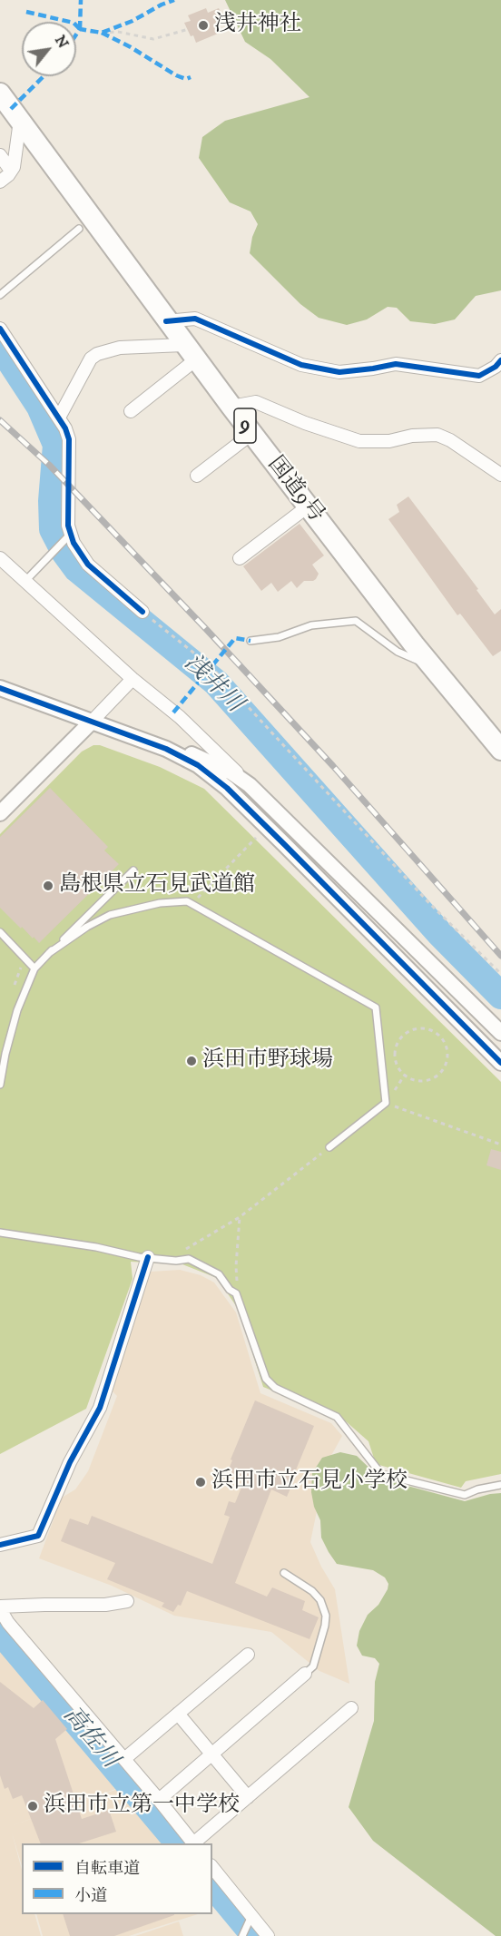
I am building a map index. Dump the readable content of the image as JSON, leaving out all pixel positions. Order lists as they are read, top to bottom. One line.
{"streets":{"highway":["9","国道9号"]},"water":["浅井川","高佐川"],"places":["浅井神社","島根県立石見武道館","浜田市野球場","浜田市立石見小学校","浜田市立第一中学校"],"legend":["自転車道","小道"],"north":"top right"}
